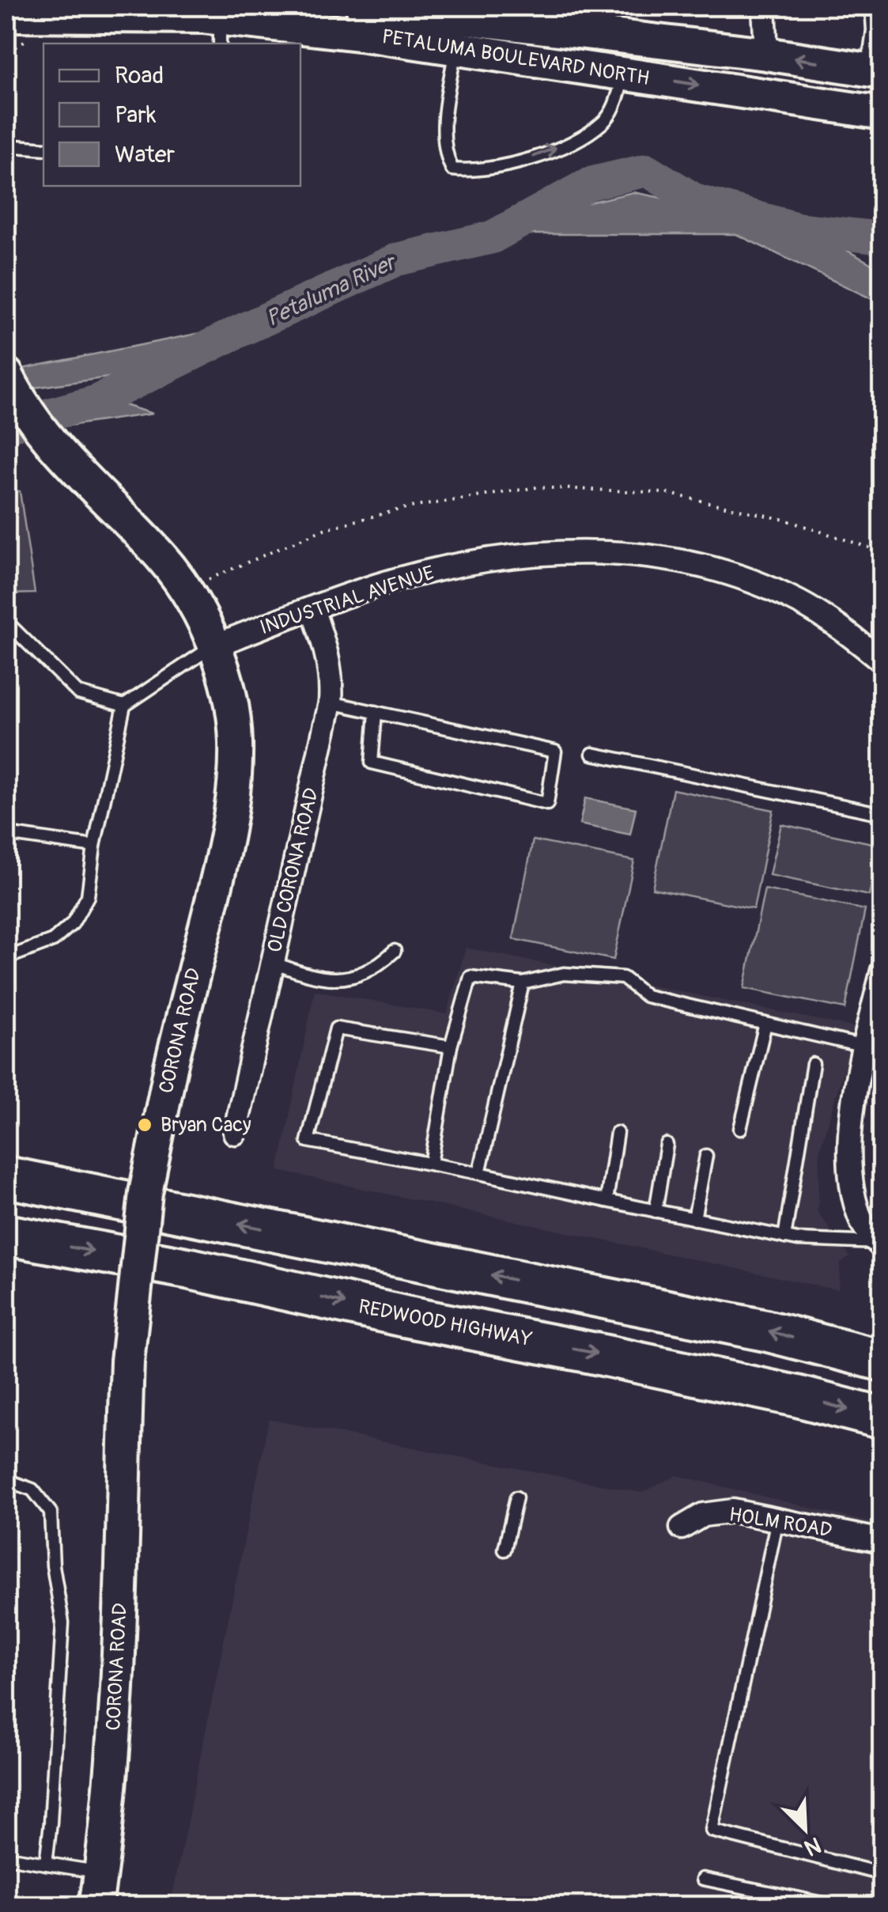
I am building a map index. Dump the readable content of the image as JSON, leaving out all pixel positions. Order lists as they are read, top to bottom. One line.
{"streets":{"highway":["REDWOOD HIGHWAY"],"main road":["PETALUMA BOULEVARD NORTH","CORONA ROAD"],"street":["INDUSTRIAL AVENUE","OLD CORONA ROAD","HOLM ROAD"]},"crossings":[["INDUSTRIAL AVENUE","OLD CORONA ROAD"],["INDUSTRIAL AVENUE","CORONA ROAD"]],"water":["Petaluma River"],"places":["Bryan Cacy"],"legend":["Road","Park","Water"],"north":"bottom right"}
